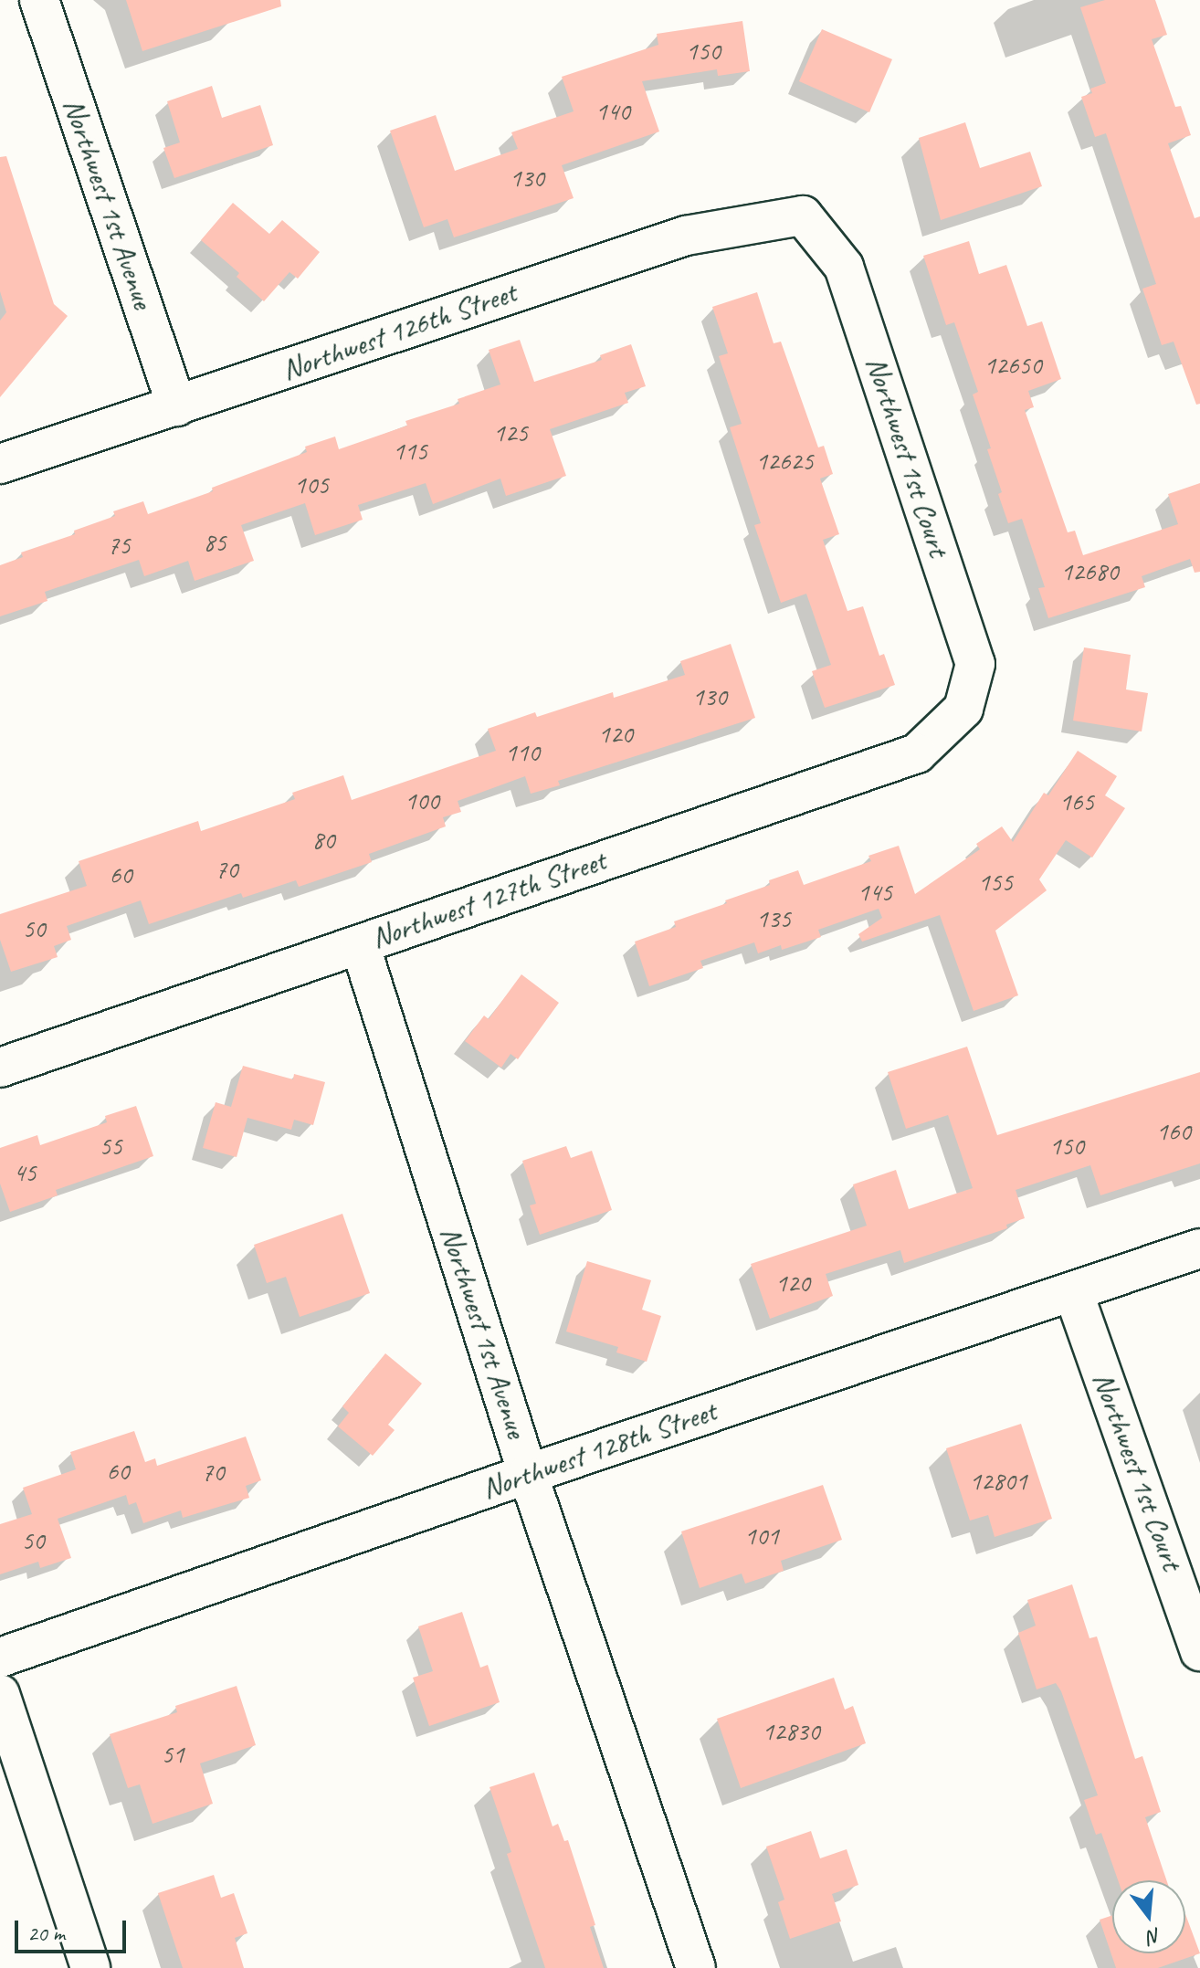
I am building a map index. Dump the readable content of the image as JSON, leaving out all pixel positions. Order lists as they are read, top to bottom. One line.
{"streets":{"street":["Northwest 1st Avenue","Northwest 126th Street","Northwest 1st Court","Northwest 127th Street","Northwest 128th Street"]},"crossings":[["Northwest 1st Avenue","Northwest 126th Street"],["Northwest 1st Avenue","Northwest 127th Street"],["Northwest 1st Avenue","Northwest 128th Street"],["Northwest 126th Street","Northwest 1st Court"],["Northwest 1st Court","Northwest 127th Street"],["Northwest 1st Court","Northwest 128th Street"]],"house_numbers":["150","140","130","12650","125","115","12625","105","85","75","12680","130","120","110","100","165","80","70","60","155","145","135","50","160","55","150","45","120","60","70","12801","101","50","12830","51"],"scale_bar":"20 m","north":"bottom"}
